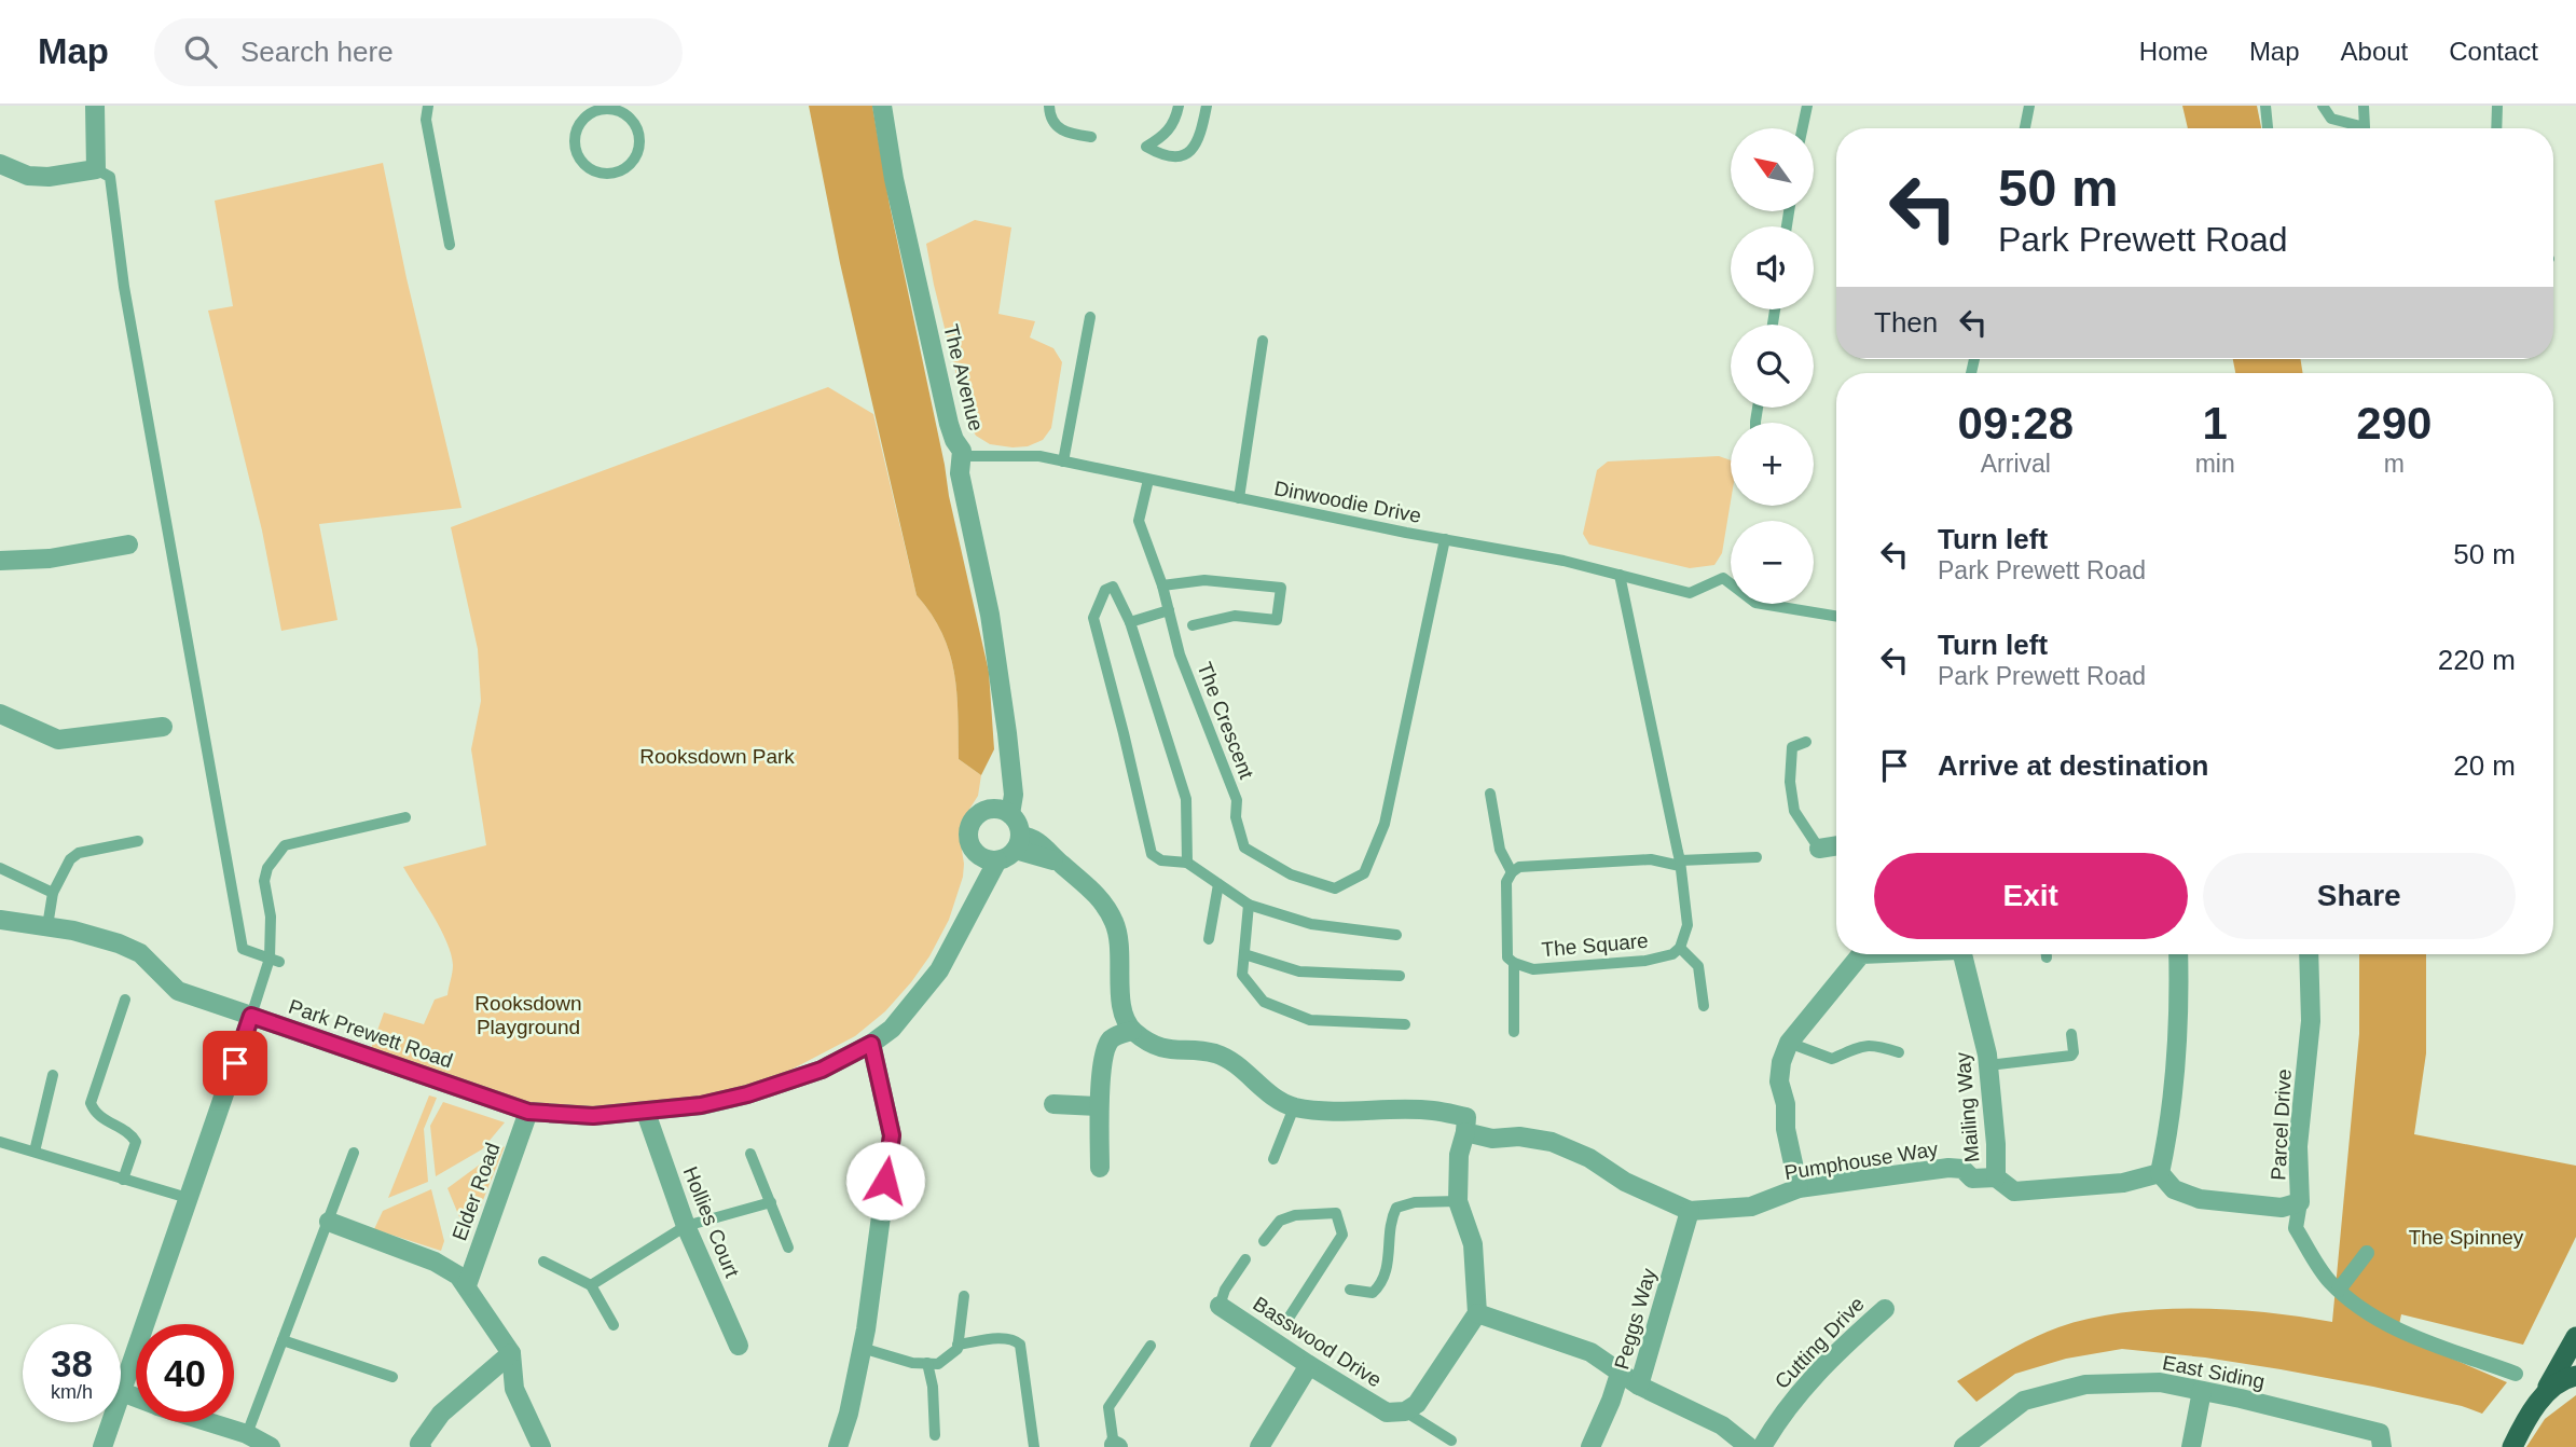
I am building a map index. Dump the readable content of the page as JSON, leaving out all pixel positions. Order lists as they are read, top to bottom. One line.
{"streets":{"street":["The Avenue","Park Prewett Road","Mailing Way","Parcel Drive","Pumphouse Way","Elder Road","Hollies Court","Peggs Way","Basswood Drive","Cutting Drive","East Siding"],"lane":["Dinwoodie Drive","The Crescent","The Square"]},"crossings":[["The Avenue","Dinwoodie Drive"],["The Avenue","Park Prewett Road"],["Dinwoodie Drive","The Crescent"],["Park Prewett Road","Elder Road"],["Park Prewett Road","Hollies Court"],["Mailing Way","Pumphouse Way"],["Parcel Drive","Pumphouse Way"],["Pumphouse Way","Peggs Way"]],"parks":["Rooksdown Park","Rooksdown Playground","The Spinney"],"north":"top left","page":{"header":"Map","search":"Search here","nav":["Home","Map","About","Contact"],"map_buttons":["+","−"],"turn":["50 m","Park Prewett Road"],"then":"Then","eta":["09:28","Arrival","1","min","290","m"],"list":[{"name":"Turn left","note":"Park Prewett Road","value":"50 m"},{"name":"Turn left","note":"Park Prewett Road","value":"220 m"},{"name":"Arrive at destination","value":"20 m"}],"buttons":["Exit","Share"],"speed":"38 km/h","limit":"40"}}
